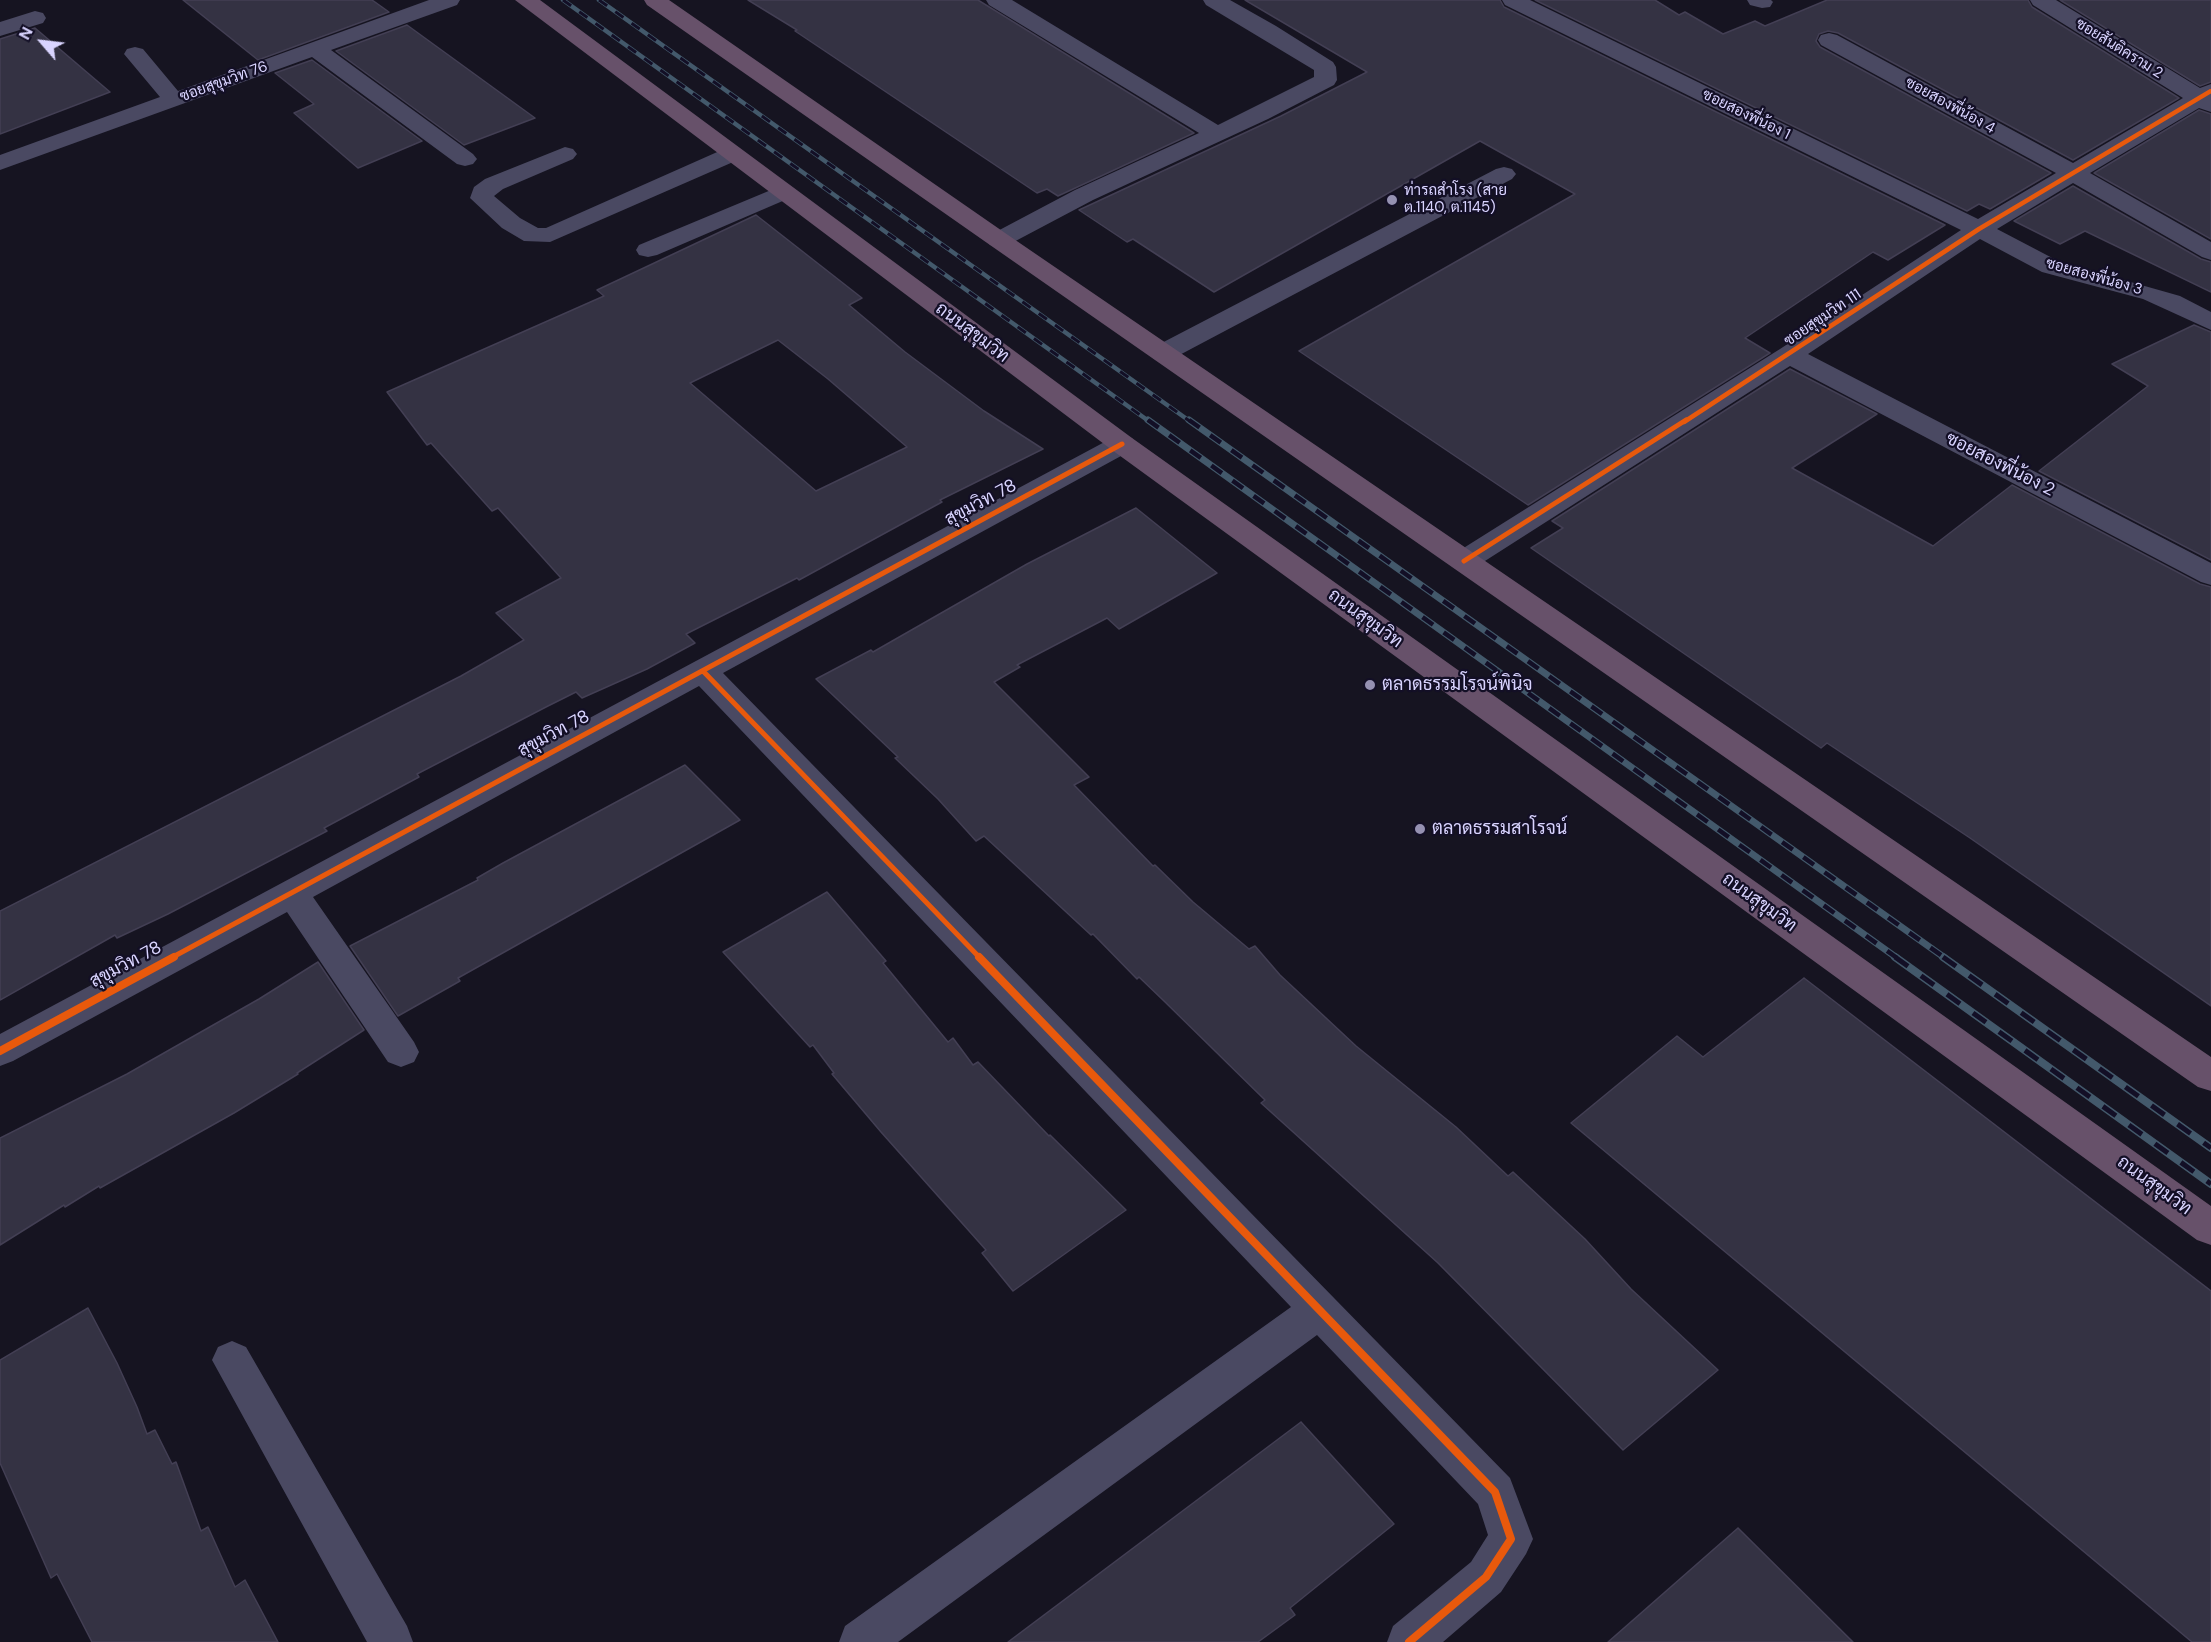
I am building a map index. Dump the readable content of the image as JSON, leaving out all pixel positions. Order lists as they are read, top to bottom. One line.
{"streets":{"highway":["ถนนสุขุมวิท"],"street":["ซอยสันติคราม 2","ซอยสุขุมวิท 76","ซอยสองพี่น้อง 4","ซอยสองพี่น้อง 1","ซอยสองพี่น้อง 3","ซอยสุขุมวิท 111","ซอยสองพี่น้อง 2","สุขุมวิท 78"]},"crossings":[["ซอยสันติคราม 2","ซอยสุขุมวิท 111"],["ซอยสองพี่น้อง 4","ซอยสุขุมวิท 111"],["ซอยสองพี่น้อง 1","ซอยสองพี่น้อง 3"],["ซอยสองพี่น้อง 1","ซอยสุขุมวิท 111"],["ซอยสองพี่น้อง 3","ซอยสุขุมวิท 111"],["ซอยสุขุมวิท 111","ซอยสองพี่น้อง 2"],["ถนนสุขุมวิท","สุขุมวิท 78"]],"places":["ท่ารถสำโรง (สาย ต.1140, ต.1145)","ตลาดธรรมโรจน์พินิจ","ตลาดธรรมสาโรจน์"],"north":"top left"}
